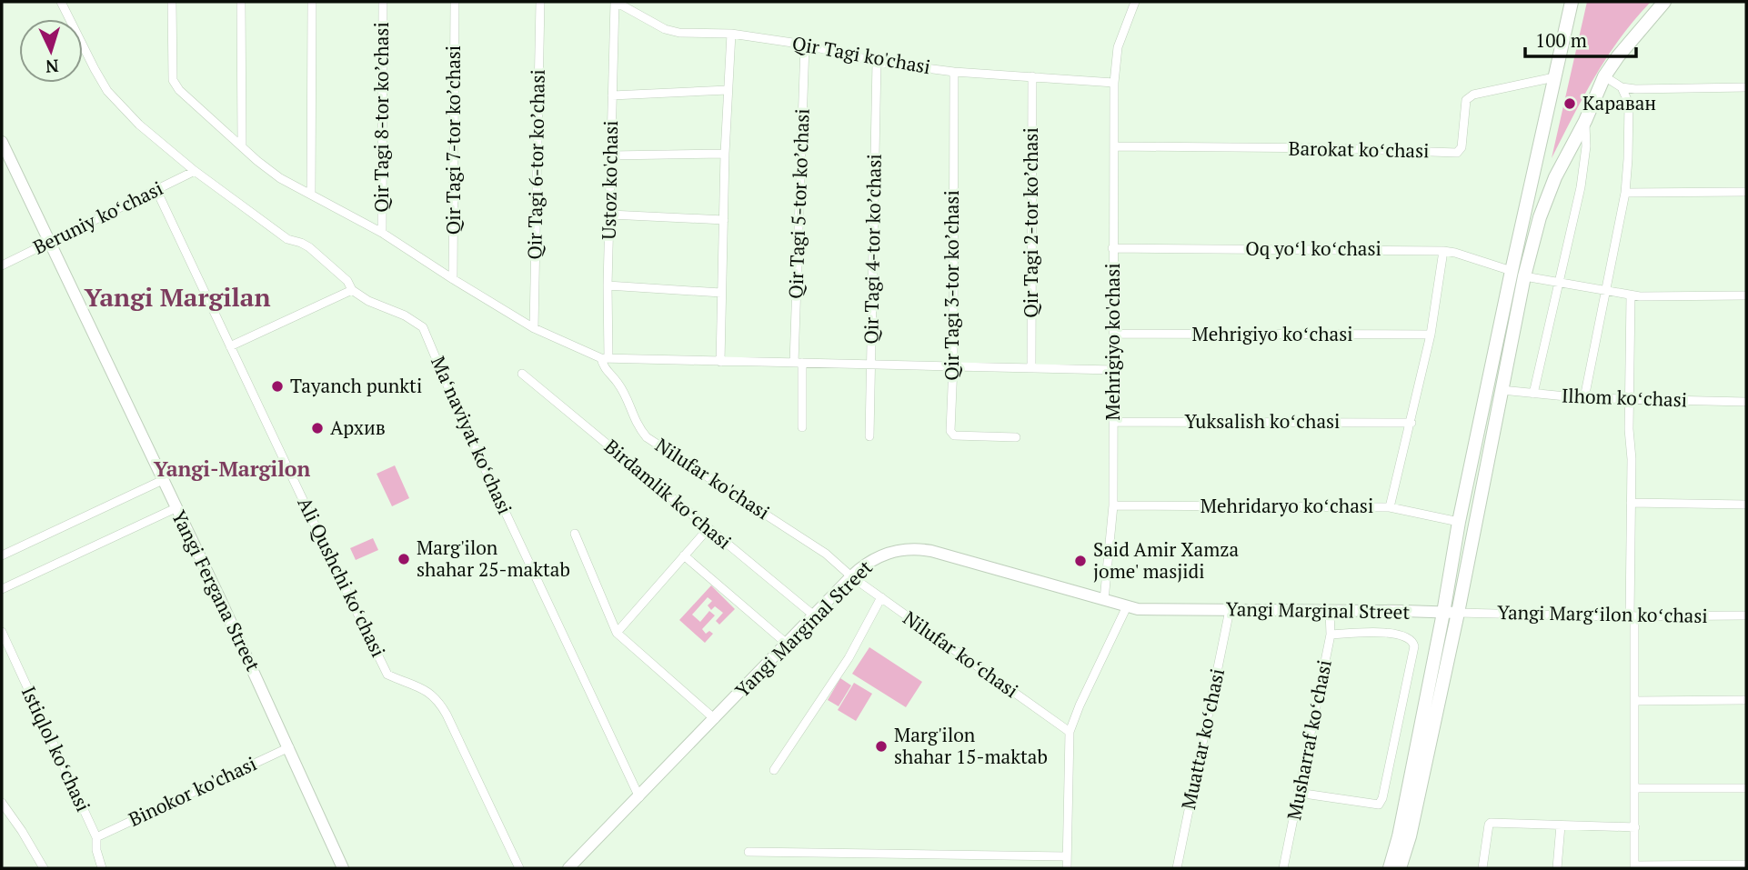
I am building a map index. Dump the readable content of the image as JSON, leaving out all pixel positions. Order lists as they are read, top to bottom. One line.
{"streets":{"main road":["Yangi Fergana Street","Yangi Marginal Street"],"street":["Qir Tagi ko'chasi","Qir Tagi 8-tor koʼchasi","Qir Tagi 7-tor koʼchasi","Barokat koʻchasi","Qir Tagi 6-tor koʼchasi","Ustoz ko'chasi","Qir Tagi 5-tor koʼchasi","Beruniy koʻchasi","Qir Tagi 2-tor koʼchasi","Qir Tagi 4-tor koʼchasi","Oq yoʻl koʻchasi","Qir Tagi 3-tor koʼchasi","Mehrigiyo koʻchasi","Mehrigiyo ko'chasi","Ilhom koʻchasi","Yuksalish koʻchasi","Maʻnaviyat koʻchasi","Nilufar ko'chasi","Birdamlik koʻchasi","Mehridaryo koʻchasi","Ali Qushchi koʻchasi","Yangi Margʻilon koʻchasi","Nilufar koʻchasi","Muattar koʻchasi","Musharraf koʻchasi","Istiqlol koʻchasi","Binokor ko'chasi"]},"crossings":[["Qir Tagi ko'chasi","Ustoz ko'chasi"],["Qir Tagi ko'chasi","Qir Tagi 5-tor koʼchasi"],["Qir Tagi ko'chasi","Qir Tagi 2-tor koʼchasi"],["Qir Tagi ko'chasi","Qir Tagi 4-tor koʼchasi"],["Qir Tagi ko'chasi","Qir Tagi 3-tor koʼchasi"],["Qir Tagi ko'chasi","Mehrigiyo ko'chasi"],["Barokat koʻchasi","Mehrigiyo ko'chasi"],["Ustoz ko'chasi","Nilufar ko'chasi"],["Beruniy koʻchasi","Maʻnaviyat koʻchasi"],["Beruniy koʻchasi","Ali Qushchi koʻchasi"],["Beruniy koʻchasi","Yangi Fergana Street"],["Oq yoʻl koʻchasi","Mehrigiyo ko'chasi"],["Mehrigiyo koʻchasi","Mehrigiyo ko'chasi"],["Mehrigiyo ko'chasi","Yuksalish koʻchasi"],["Mehrigiyo ko'chasi","Mehridaryo koʻchasi"],["Mehrigiyo ko'chasi","Yangi Marginal Street"],["Maʻnaviyat koʻchasi","Yangi Marginal Street"],["Nilufar ko'chasi","Yangi Marginal Street"],["Nilufar ko'chasi","Nilufar koʻchasi"],["Birdamlik koʻchasi","Yangi Marginal Street"],["Yangi Fergana Street","Binokor ko'chasi"],["Yangi Marginal Street","Yangi Margʻilon koʻchasi"],["Yangi Marginal Street","Nilufar koʻchasi"],["Yangi Marginal Street","Muattar koʻchasi"],["Yangi Marginal Street","Musharraf koʻchasi"],["Istiqlol koʻchasi","Binokor ko'chasi"]],"districts":["Yangi Margilan","Yangi-Margilon"],"places":["Караван","Tayanch punkti","Архив","Marg'ilon shahar 25-maktab","Said Amir Xamza jome' masjidi","Marg'ilon shahar 15-maktab"],"scale_bar":"100 m","north":"bottom"}
